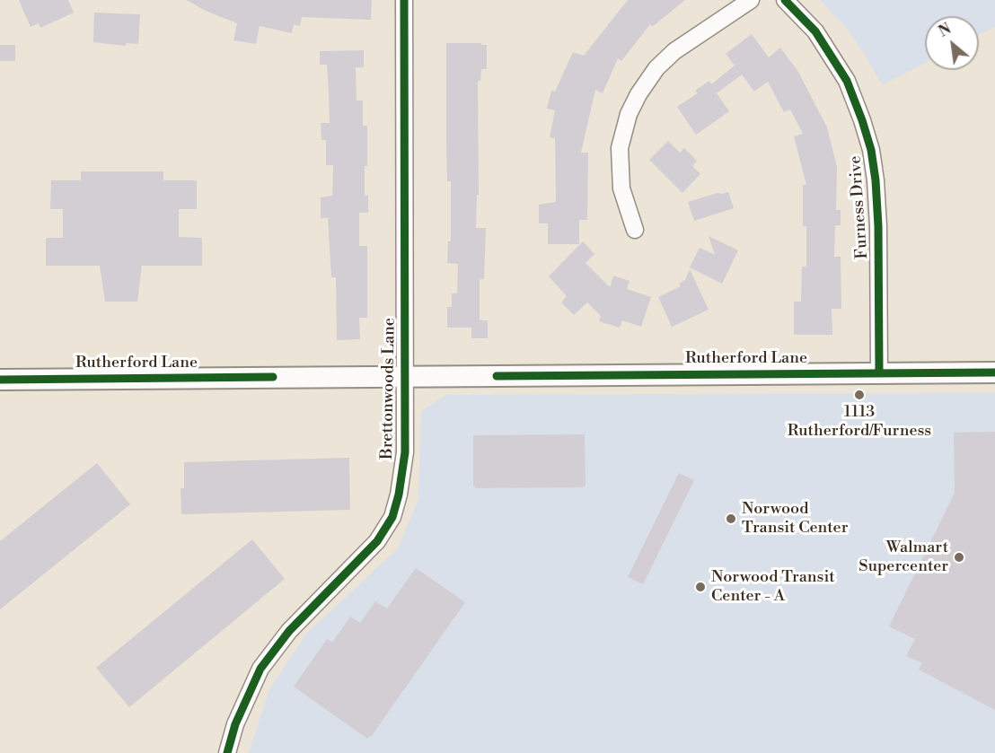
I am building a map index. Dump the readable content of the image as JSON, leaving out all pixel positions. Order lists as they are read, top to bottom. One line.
{"streets":{"street":["Furness Drive","Rutherford Lane","Brettonwoods Lane"]},"crossings":[["Furness Drive","Rutherford Lane"],["Rutherford Lane","Brettonwoods Lane"]],"places":["1113 Rutherford/Furness","Norwood Transit Center","Walmart Supercenter","Norwood Transit Center - A"],"north":"top left"}
